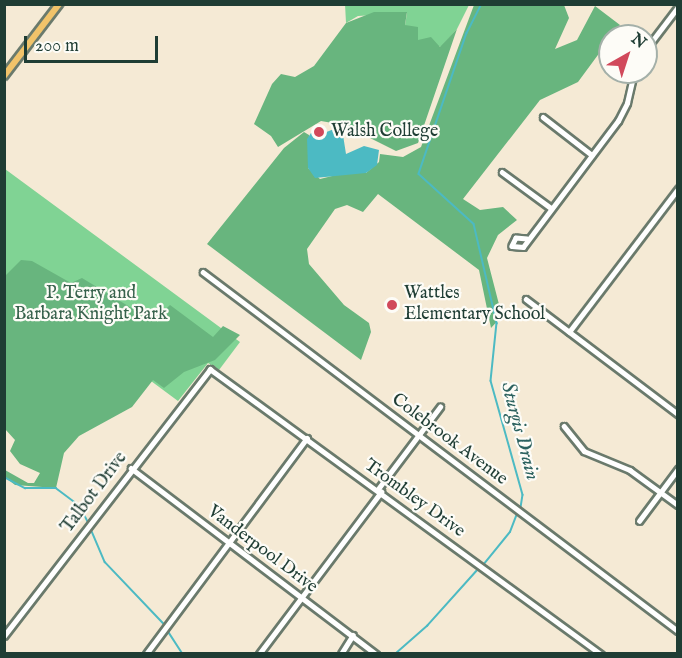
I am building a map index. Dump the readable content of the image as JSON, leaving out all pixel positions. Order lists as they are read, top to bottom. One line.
{"streets":{"street":["Colebrook Avenue","Talbot Drive","Trombley Drive","Vanderpool Drive"]},"crossings":[["Talbot Drive","Trombley Drive"],["Talbot Drive","Vanderpool Drive"]],"water":["Sturgis Drain"],"parks":["P. Terry and Barbara Knight Park"],"places":["Walsh College","Wattles Elementary School"],"scale_bar":"200 m","north":"top right"}
